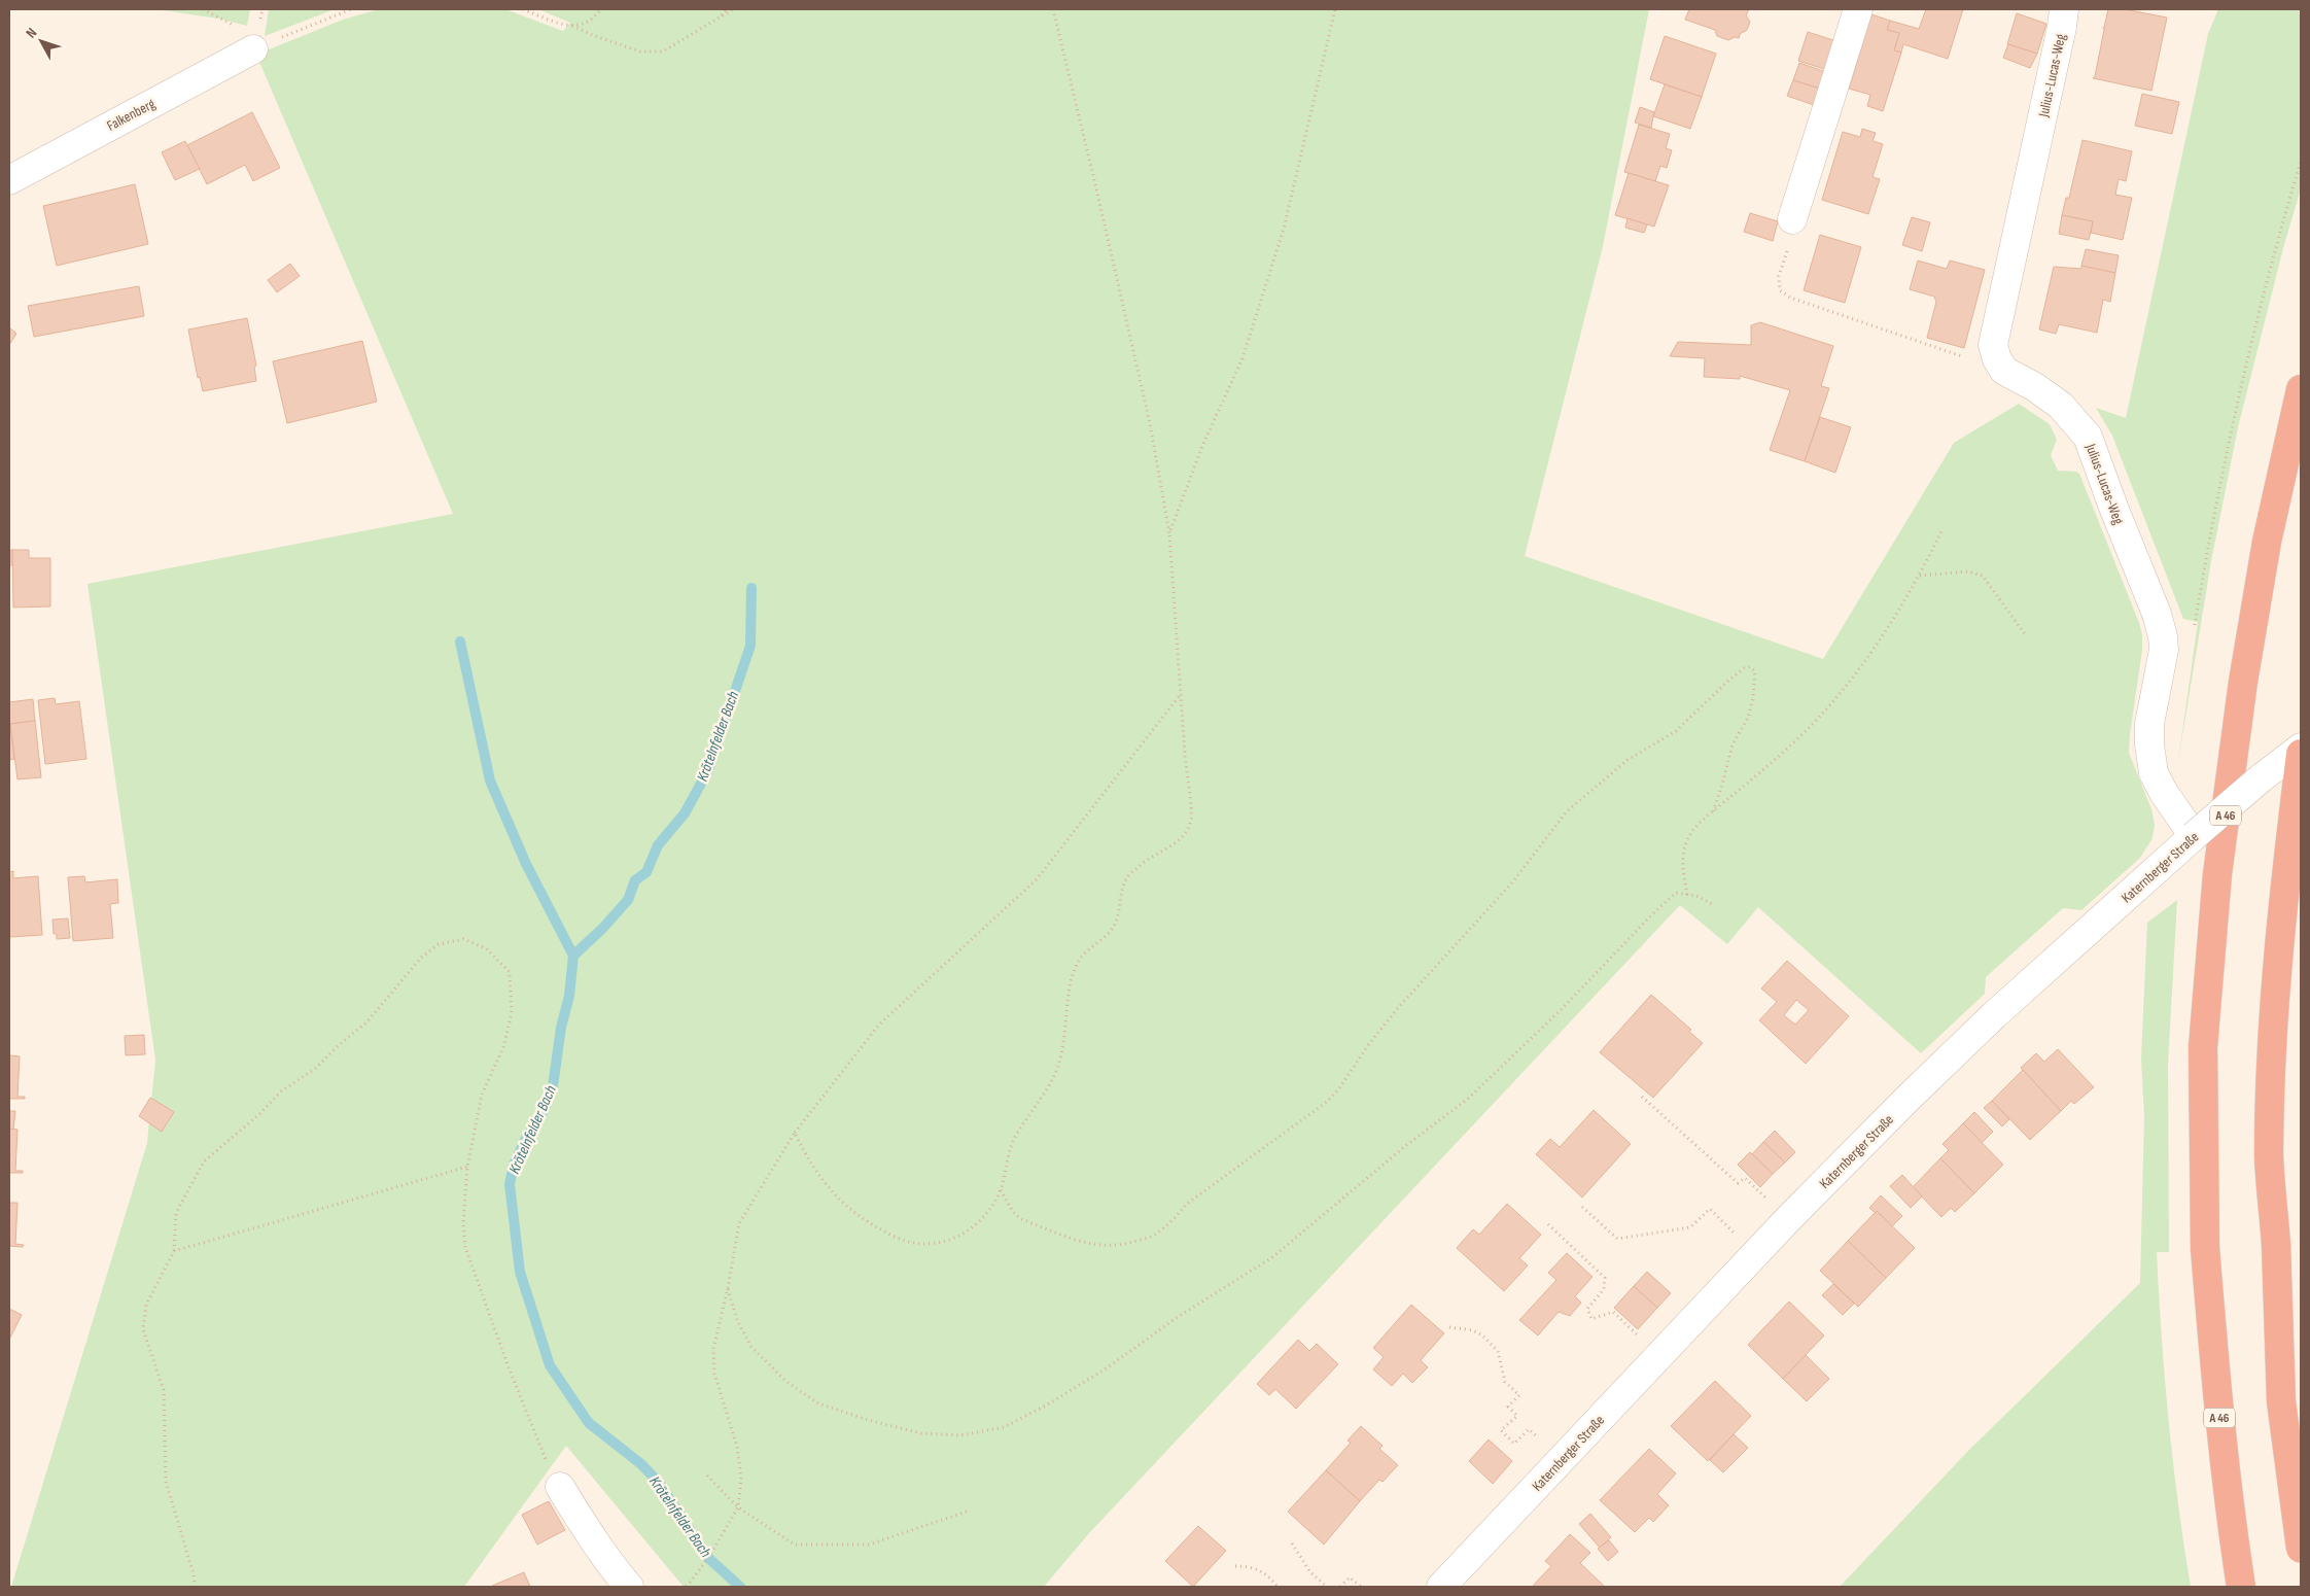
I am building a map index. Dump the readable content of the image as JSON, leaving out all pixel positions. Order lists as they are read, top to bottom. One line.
{"streets":{"highway":["A 46"],"street":["Julius-Lucas-Weg","Falkenberg","Katernberger Straße"]},"crossings":[["Julius-Lucas-Weg","Katernberger Straße"]],"water":["Krötelnfelder Bach"],"north":"top left"}
